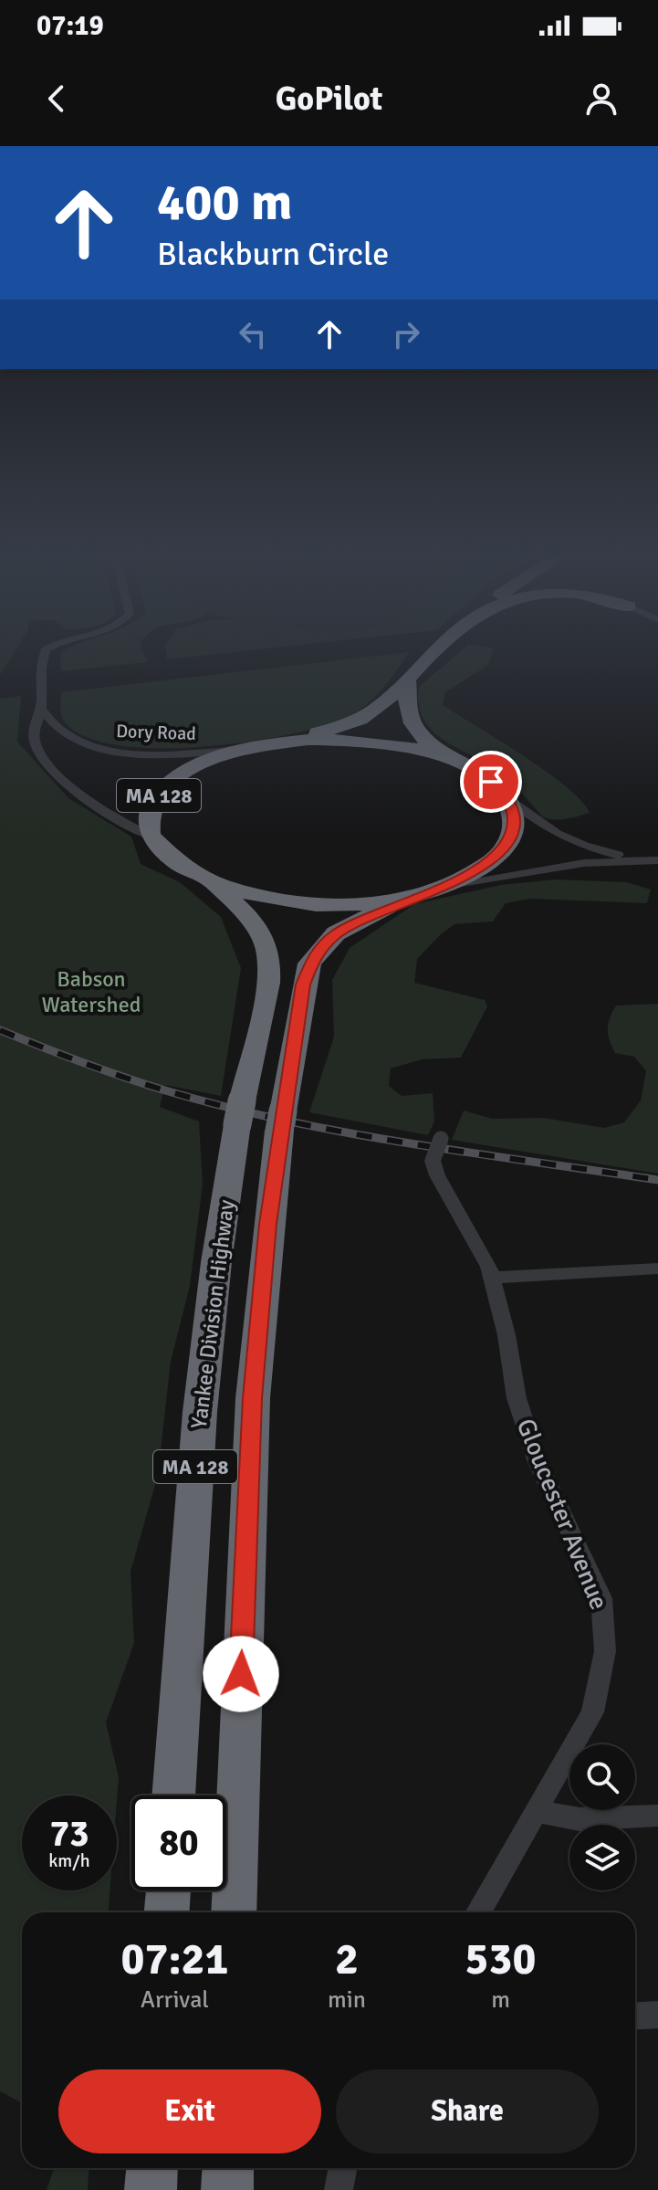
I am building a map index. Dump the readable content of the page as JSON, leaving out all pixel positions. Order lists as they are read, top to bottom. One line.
{"streets":{"highway":["MA 128","Yankee Division Highway"],"street":["Dory Road","Gloucester Avenue"]},"crossings":[["Dory Road","MA 128"],["MA 128","Yankee Division Highway"]],"parks":["Babson Watershed"],"page":{"status":"07:19","header":"GoPilot","turn":["400 m","Blackburn Circle"],"speed":"73 km/h","limit":"80","eta":["07:21","Arrival","2","min","530","m"],"buttons":["Exit","Share"]}}
